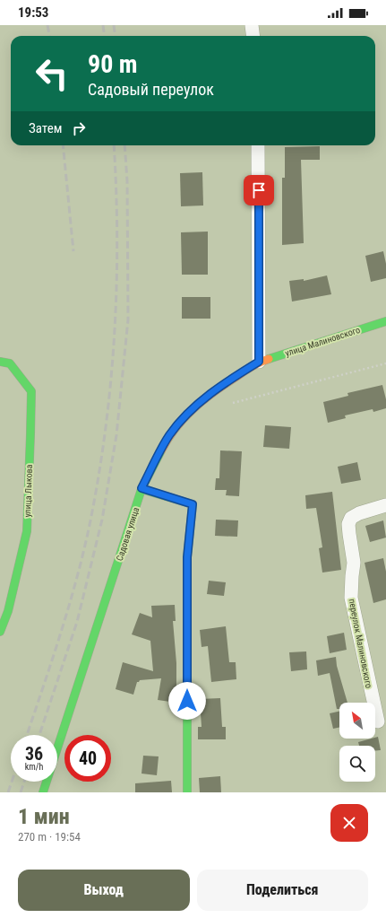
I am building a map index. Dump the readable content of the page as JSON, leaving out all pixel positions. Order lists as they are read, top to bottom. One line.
{"streets":{"street":["улица Малиновского","улица Лыкова","Садовая улица","переулок Малиновского"]},"crossings":[["улица Малиновского","Садовая улица"]],"north":"top left","page":{"status":"19:53","turn":["90 m","Садовый переулок"],"then":"Затем","speed":"36 km/h","limit":"40","heading":["1 мин","270 m · 19:54"],"buttons":["Выход","Поделиться"]}}
